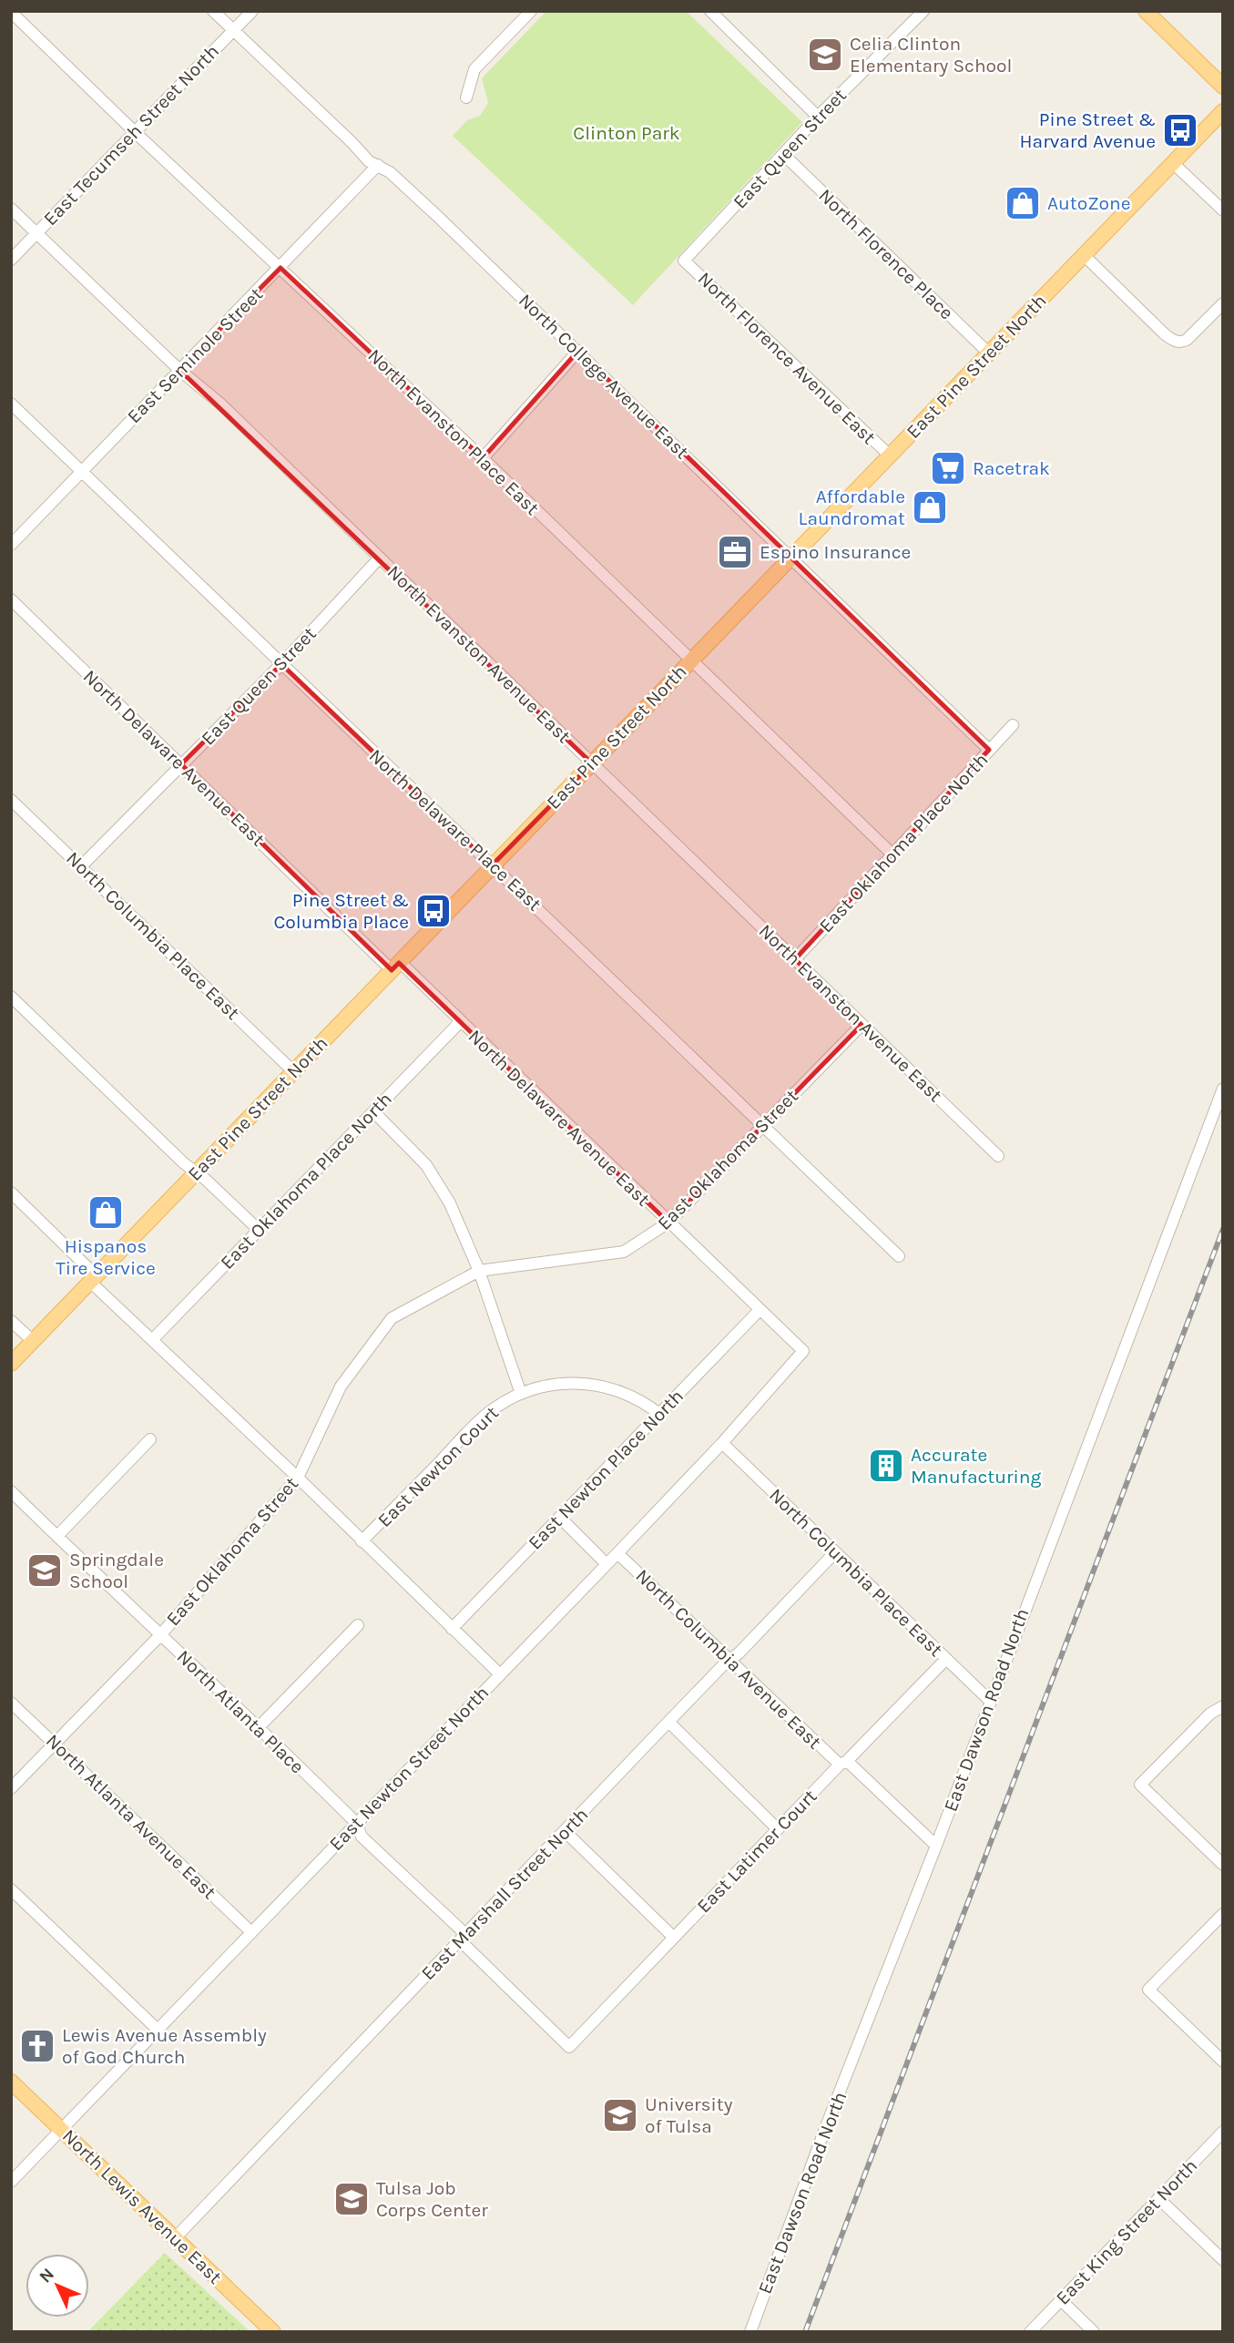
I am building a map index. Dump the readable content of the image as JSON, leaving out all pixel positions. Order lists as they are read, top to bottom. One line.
{"streets":{"main road":["East Pine Street North","North Lewis Avenue East"],"street":["East Tecumseh Street North","East Queen Street","North Florence Place","East Seminole Street","North Florence Avenue East","North College Avenue East","North Evanston Place East","North Evanston Avenue East","North Delaware Avenue East","North Delaware Place East","East Oklahoma Place North","North Columbia Place East","East Oklahoma Street","East Newton Court","East Newton Place North","North Columbia Avenue East","East Dawson Road North","North Atlanta Place","East Newton Street North","North Atlanta Avenue East","East Latimer Court","East Marshall Street North","East King Street North"]},"crossings":[["East Tecumseh Street North","North College Avenue East"],["East Tecumseh Street North","North Evanston Place East"],["East Tecumseh Street North","North Evanston Avenue East"],["East Queen Street","North Florence Place"],["East Queen Street","North Florence Avenue East"],["East Queen Street","North Evanston Avenue East"],["East Queen Street","North Delaware Avenue East"],["East Queen Street","North Delaware Place East"],["East Queen Street","North Columbia Place East"],["North Florence Place","East Pine Street North"],["East Seminole Street","North College Avenue East"],["East Seminole Street","North Evanston Place East"],["East Seminole Street","North Evanston Avenue East"],["East Seminole Street","North Delaware Place East"],["North Florence Avenue East","East Pine Street North"],["East Pine Street North","North College Avenue East"],["East Pine Street North","North Evanston Place East"],["East Pine Street North","North Evanston Avenue East"],["East Pine Street North","North Delaware Avenue East"],["East Pine Street North","North Delaware Place East"],["East Pine Street North","North Columbia Place East"],["North College Avenue East","East Oklahoma Place North"],["North Evanston Place East","East Oklahoma Place North"],["North Evanston Avenue East","East Oklahoma Place North"],["North Evanston Avenue East","East Oklahoma Street"],["North Delaware Avenue East","East Oklahoma Place North"],["North Delaware Avenue East","East Oklahoma Street"],["North Delaware Avenue East","East Newton Place North"],["North Delaware Avenue East","East Newton Street North"],["North Delaware Place East","East Oklahoma Street"],["North Columbia Place East","East Dawson Road North"],["North Columbia Place East","East Newton Street North"],["North Columbia Place East","East Latimer Court"],["North Columbia Place East","East Marshall Street North"],["East Oklahoma Street","North Atlanta Place"],["East Oklahoma Street","North Atlanta Avenue East"],["East Newton Court","East Newton Place North"],["North Columbia Avenue East","East Dawson Road North"],["North Columbia Avenue East","East Newton Street North"],["North Columbia Avenue East","East Latimer Court"],["North Columbia Avenue East","East Marshall Street North"],["North Atlanta Place","East Newton Street North"],["North Atlanta Place","East Latimer Court"],["North Atlanta Place","East Marshall Street North"],["East Newton Street North","North Atlanta Avenue East"],["East Newton Street North","North Lewis Avenue East"],["East Marshall Street North","North Lewis Avenue East"]],"parks":["Clinton Park"],"places":{"school or university":["Celia Clinton Elementary School","Springdale School","University of Tulsa","Tulsa Job Corps Center"],"bus stop":["Pine Street & Harvard Avenue","Pine Street & Columbia Place"],"shop":["AutoZone","Affordable Laundromat","Hispanos Tire Service"],"supermarket":["Racetrak"],"office":["Espino Insurance"],"building":["Accurate Manufacturing"],"church":["Lewis Avenue Assembly of God Church"]},"north":"top left"}
